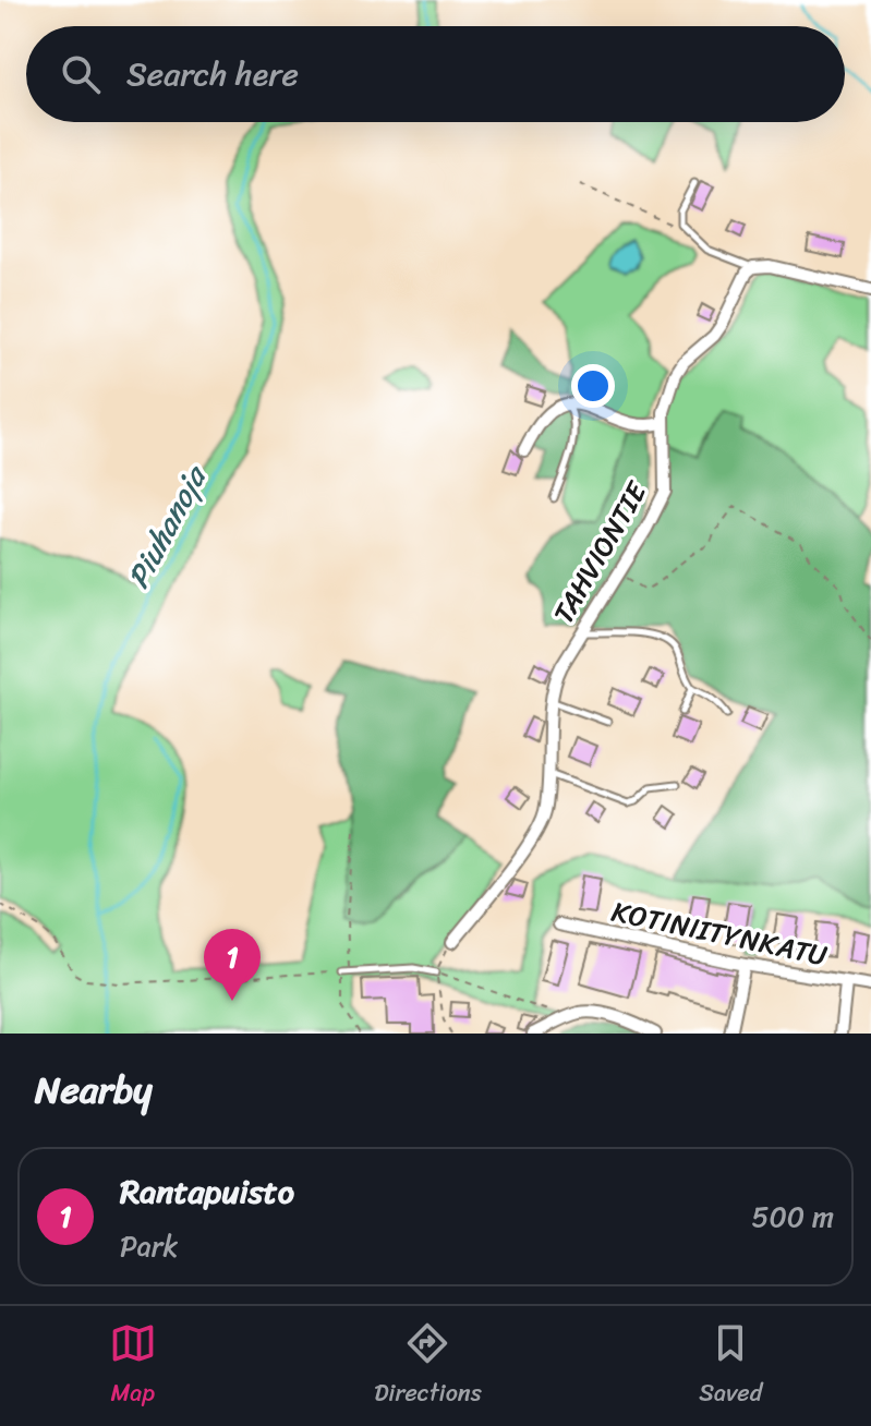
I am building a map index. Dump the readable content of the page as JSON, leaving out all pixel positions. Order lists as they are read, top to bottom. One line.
{"streets":{"street":["TAHVIONTIE","KOTINIITYNKATU"]},"water":["Piuhanoja"],"page":{"search":"Search here","pins":"1","heading":"Nearby","list":[{"mark":"1","name":"Rantapuisto","note":"Park","value":"500 m"}],"nav":["Map","Directions","Saved"]}}
